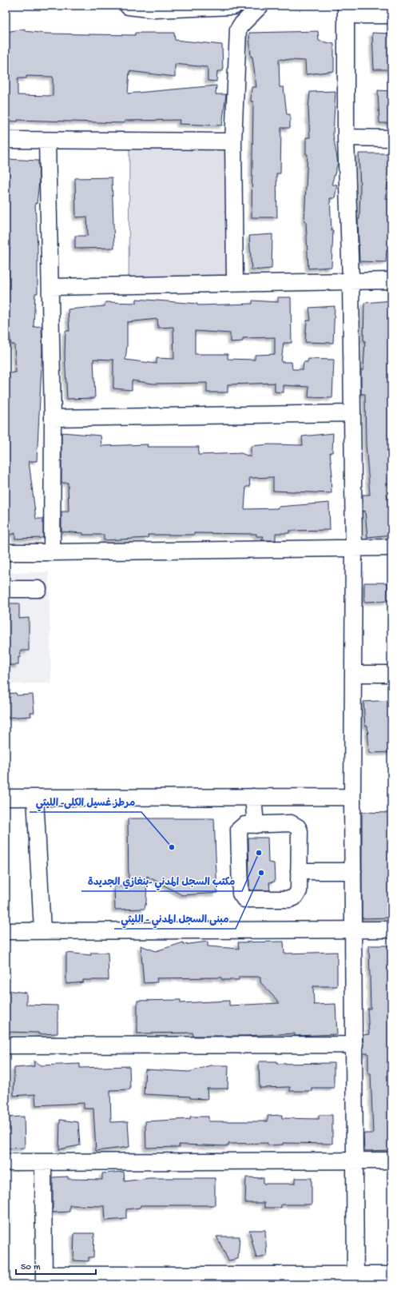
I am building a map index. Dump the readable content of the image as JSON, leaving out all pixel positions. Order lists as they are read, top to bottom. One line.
{"places":["مرطز غسيل الكلى- الليثي","مكتب السجل المدني -بنغازي الجديدة","مبنى السجل المدني - الليثي"],"scale_bar":"50 m"}
